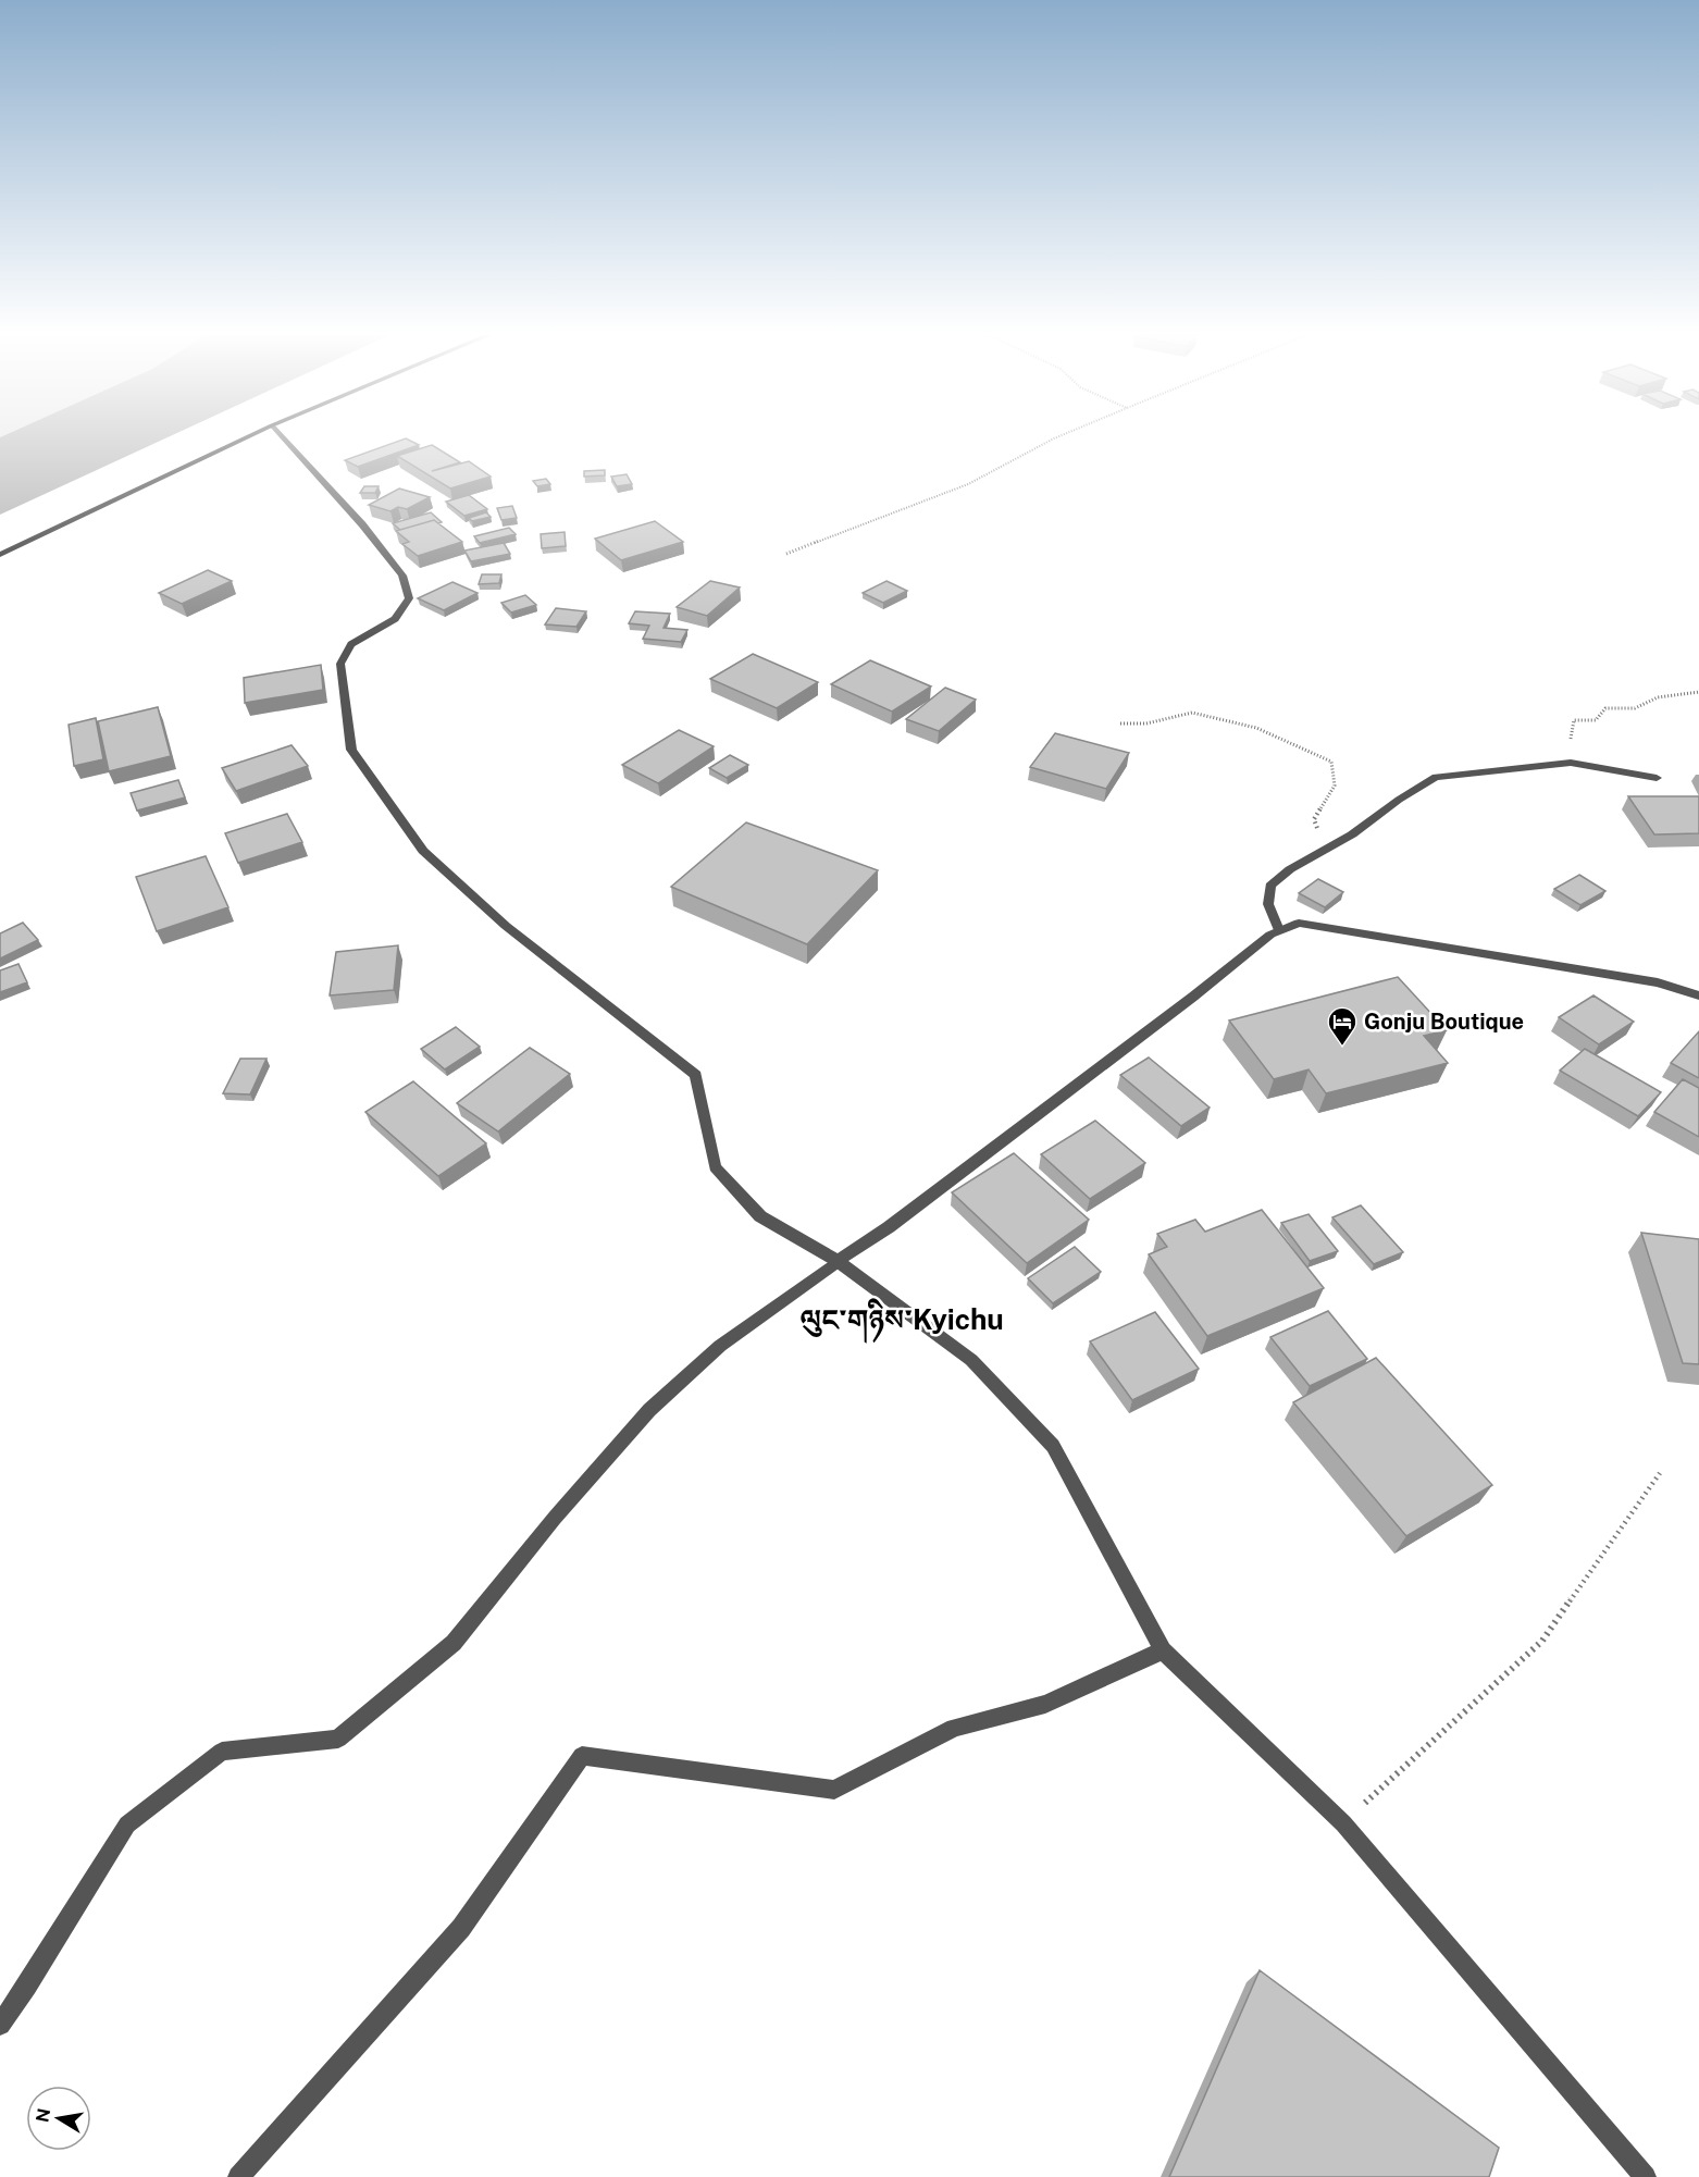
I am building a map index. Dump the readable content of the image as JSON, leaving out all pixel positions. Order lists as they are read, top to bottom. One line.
{"districts":["ལུང་གཉིས་Kyichu"],"places":{"hotel":["Gonju Boutique"]},"north":"left"}
